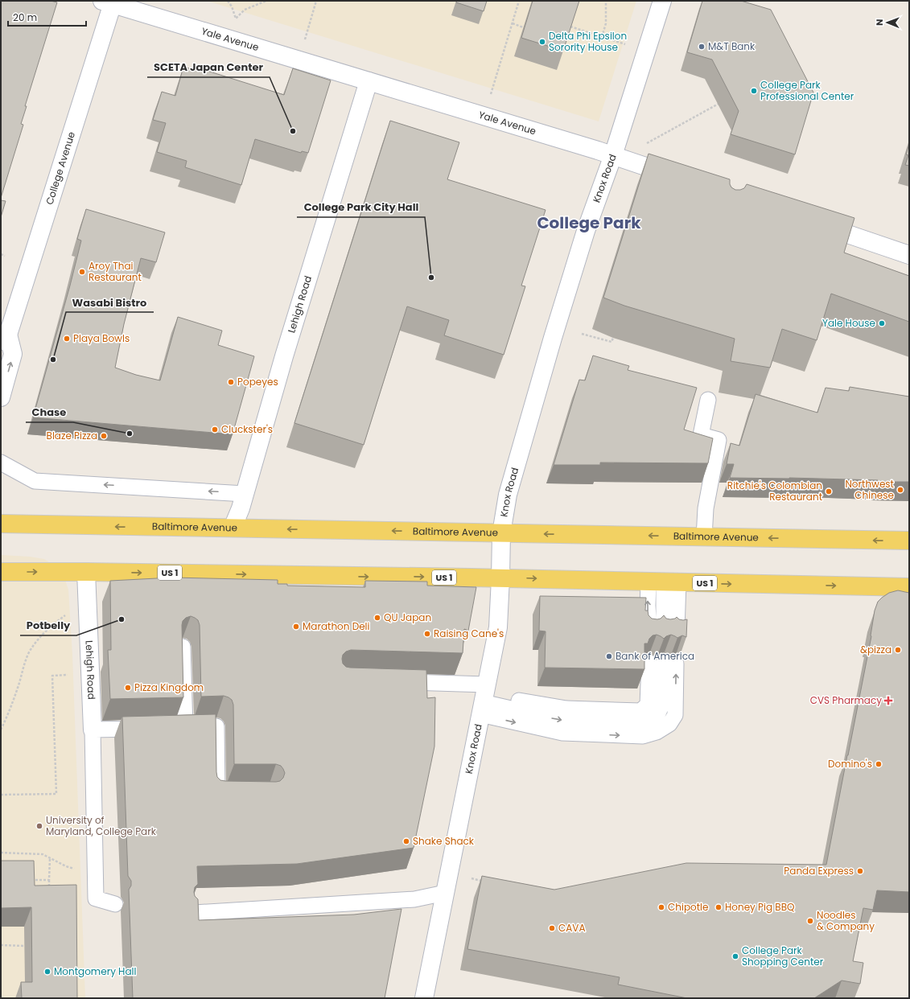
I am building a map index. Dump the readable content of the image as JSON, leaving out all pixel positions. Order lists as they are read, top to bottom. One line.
{"streets":{"main road":["Baltimore Avenue","US 1"],"street":["Yale Avenue","College Avenue","Knox Road","Lehigh Road"]},"crossings":[["Yale Avenue","College Avenue"],["Yale Avenue","Knox Road"],["Yale Avenue","Lehigh Road"],["Knox Road","Baltimore Avenue"],["Knox Road","US 1"],["Lehigh Road","Baltimore Avenue"],["Lehigh Road","US 1"]],"districts":["College Park"],"places":{"other":["Delta Phi Epsilon Sorority House","M&T Bank","College Park Professional Center","SCETA Japan Center","Aroy Thai Restaurant","College Park City Hall","Yale House","Playa Bowls","Wasabi Bistro","Popeyes","Cluckster's","Chase","Blaze Pizza","Northwest Chinese","Ritchie's Colombian Restaurant","QU Japan","Potbelly","Marathon Deli","Raising Cane's","&pizza","Bank of America","Pizza Kingdom","Domino's","University of Maryland, College Park","Shake Shack","Panda Express","Chipotle","Honey Pig BBQ","Noodles & Company","CAVA","College Park Shopping Center","Montgomery Hall"],"health":["CVS Pharmacy"]},"scale_bar":"20 m","north":"left"}
